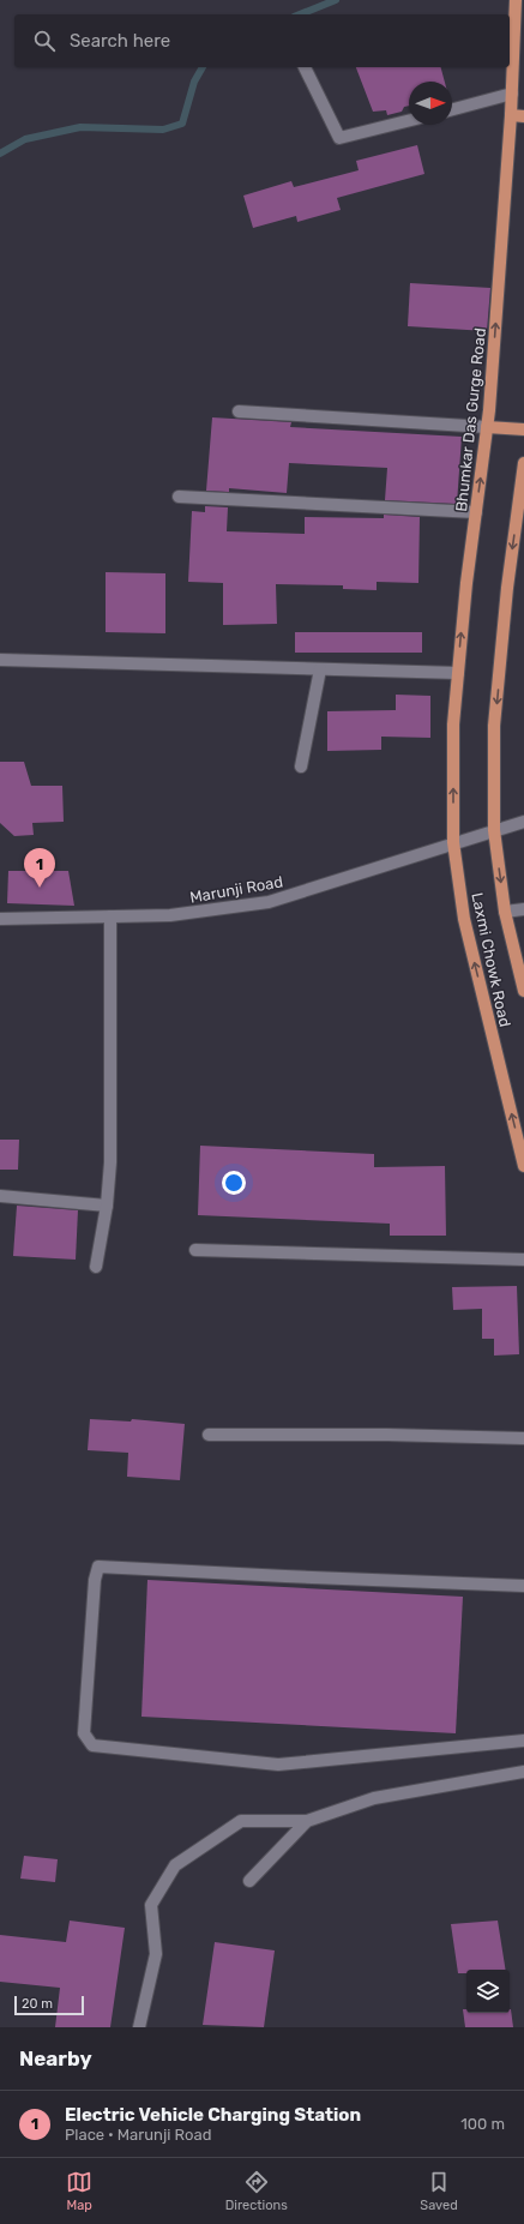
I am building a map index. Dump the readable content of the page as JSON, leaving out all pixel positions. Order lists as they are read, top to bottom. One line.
{"streets":{"main road":["Bhumkar Das Gurge Road","Laxmi Chowk Road"],"street":["Marunji Road"]},"crossings":[["Bhumkar Das Gurge Road","Marunji Road"],["Bhumkar Das Gurge Road","Laxmi Chowk Road"],["Marunji Road","Laxmi Chowk Road"]],"scale_bar":"20 m","north":"right","page":{"search":"Search here","pins":"1","scale":"20 m","heading":"Nearby","list":[{"mark":"1","name":"Electric Vehicle Charging Station","note":"Place · Marunji Road","value":"100 m"}],"nav":["Map","Directions","Saved"]}}
